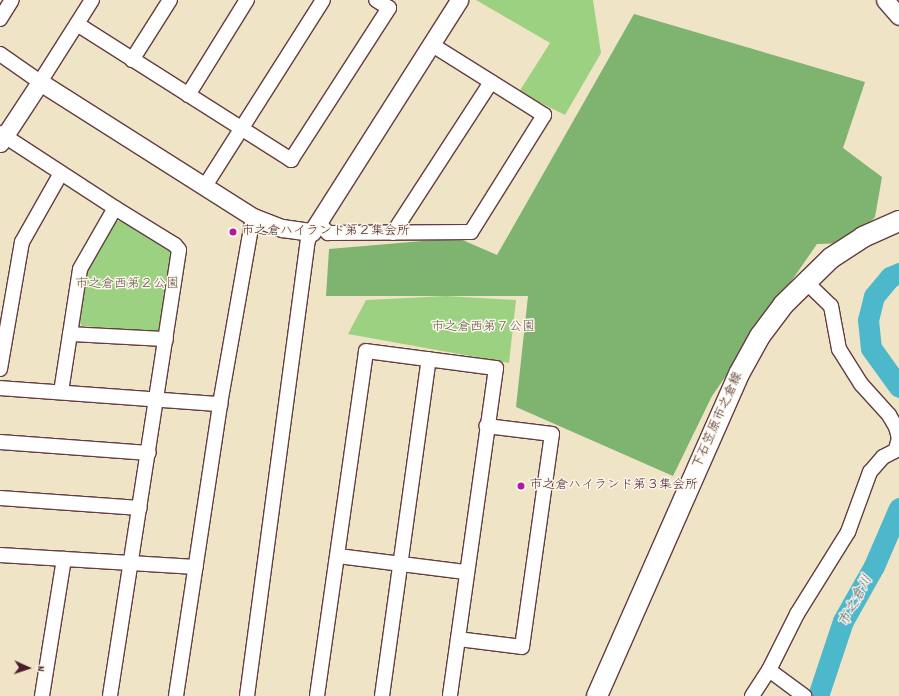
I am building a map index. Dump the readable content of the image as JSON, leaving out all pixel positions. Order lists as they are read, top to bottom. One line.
{"streets":{"main road":["下石笠原市之倉線"]},"water":["市之倉川"],"parks":["市之倉西第２公園","市之倉西第７公園"],"places":["市之倉ハイランド第２集会所","市之倉ハイランド第３集会所"],"north":"right"}
